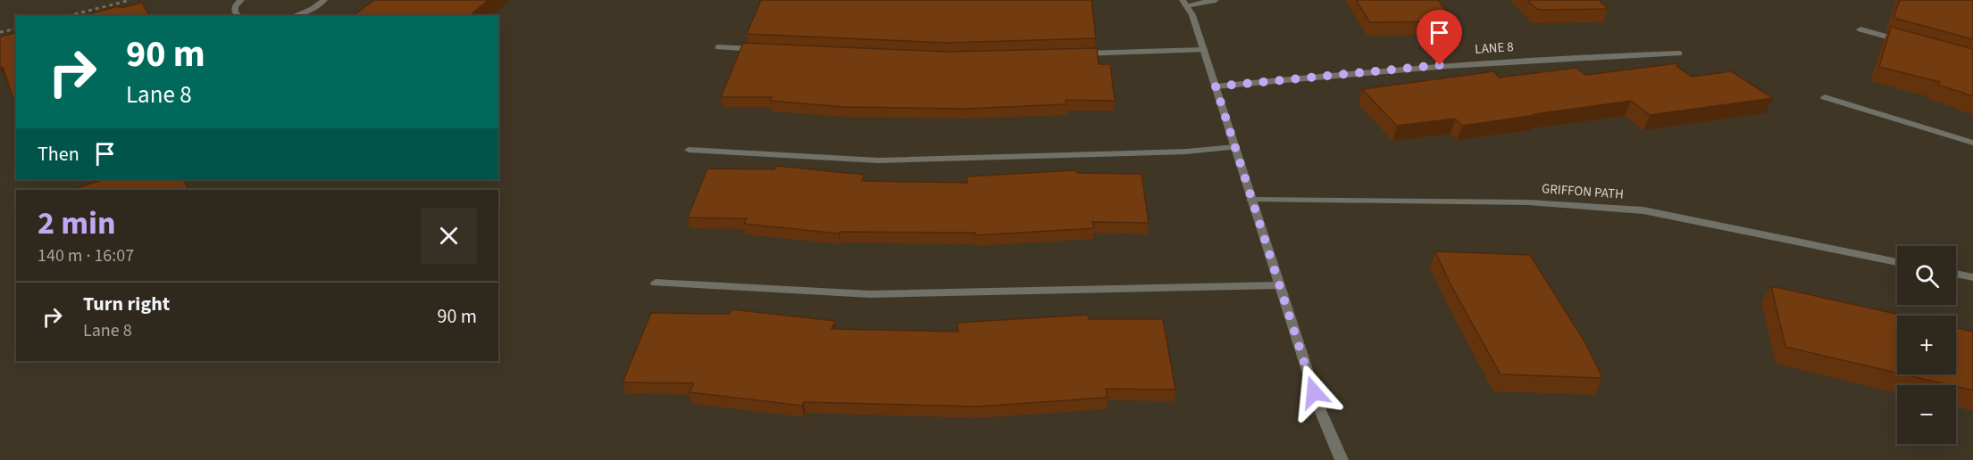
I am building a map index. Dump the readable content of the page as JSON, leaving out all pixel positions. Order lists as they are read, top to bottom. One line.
{"streets":{"street":["LANE 8","GRIFFON PATH"]},"page":{"turn":["90 m","Lane 8"],"then":"Then","heading":["2 min","140 m · 16:07"],"map_buttons":["+","−"],"list":[{"name":"Turn right","note":"Lane 8","value":"90 m"}]}}
